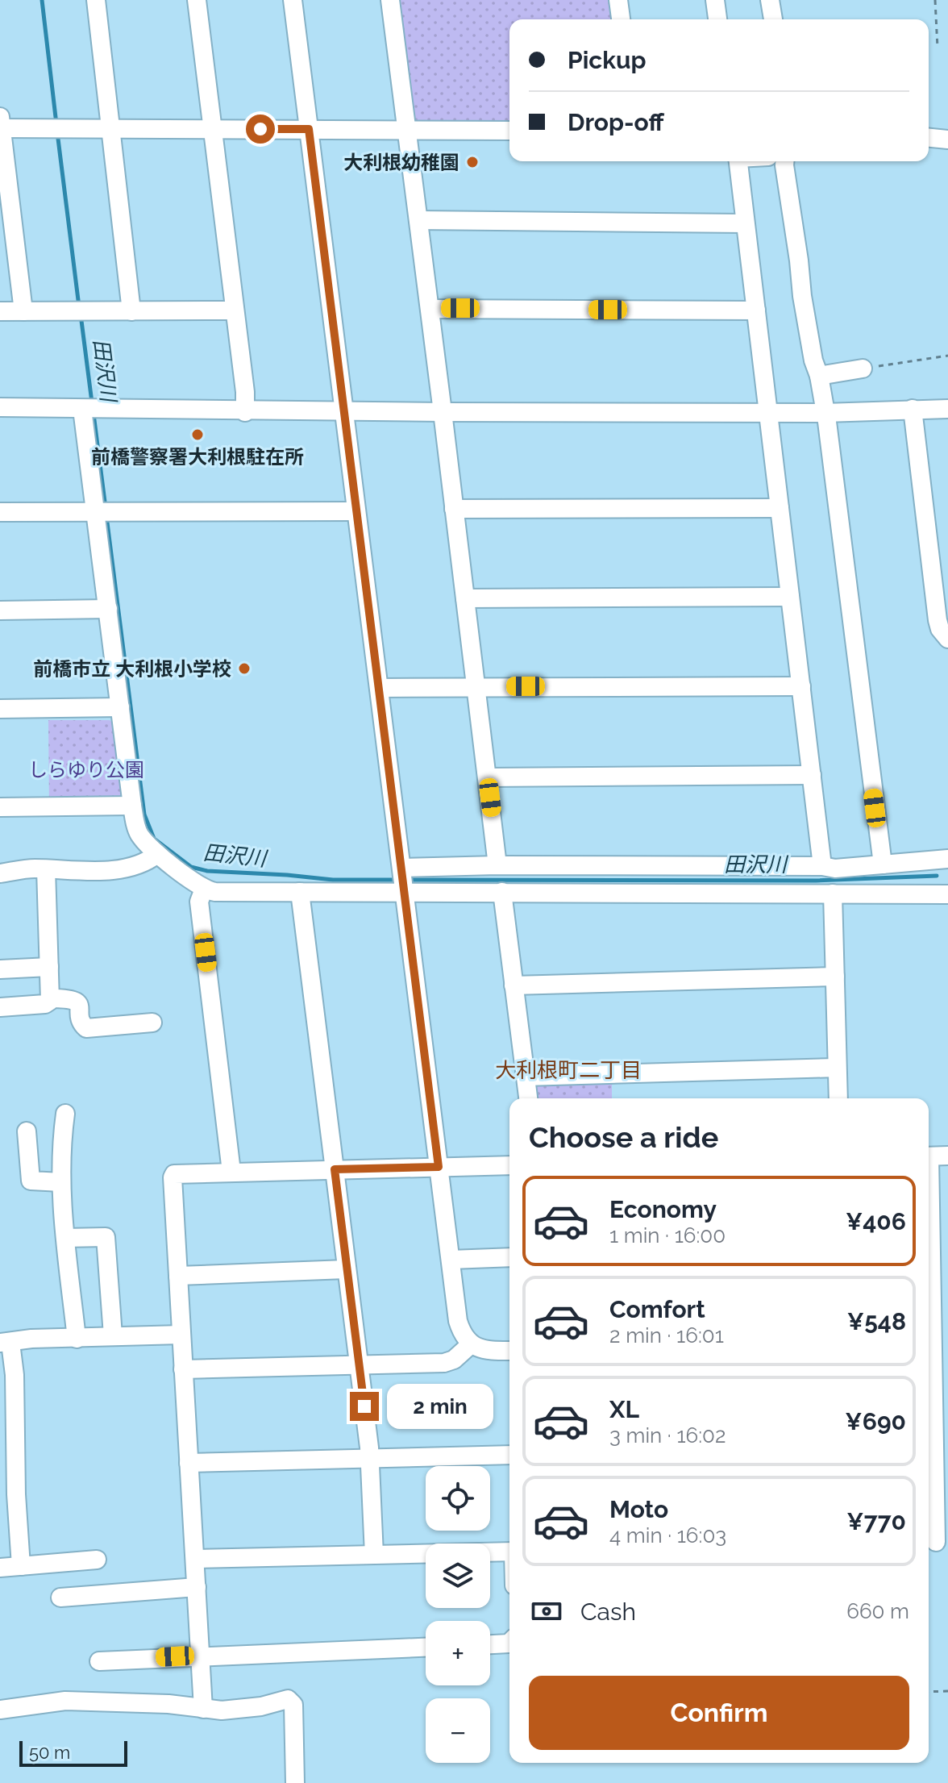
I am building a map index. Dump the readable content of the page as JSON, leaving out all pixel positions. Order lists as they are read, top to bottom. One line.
{"districts":["大利根町二丁目"],"water":["田沢川"],"parks":["しらゆり公園"],"places":["大利根幼稚園","前橋警察署大利根駐在所","前橋市立 大利根小学校"],"scale_bar":"50 m","page":{"banner":["Pickup","Drop-off"],"heading":"Choose a ride","list":[{"name":"Economy","note":"1 min · 16:00","value":"¥406"},{"name":"Comfort","note":"2 min · 16:01","value":"¥548"},{"name":"XL","note":"3 min · 16:02","value":"¥690"},{"name":"Moto","note":"4 min · 16:03","value":"¥770"}],"bubble":"2 min","map_buttons":["+","−"],"pay":["Cash","660 m"],"buttons":"Confirm","scale":"50 m"}}
